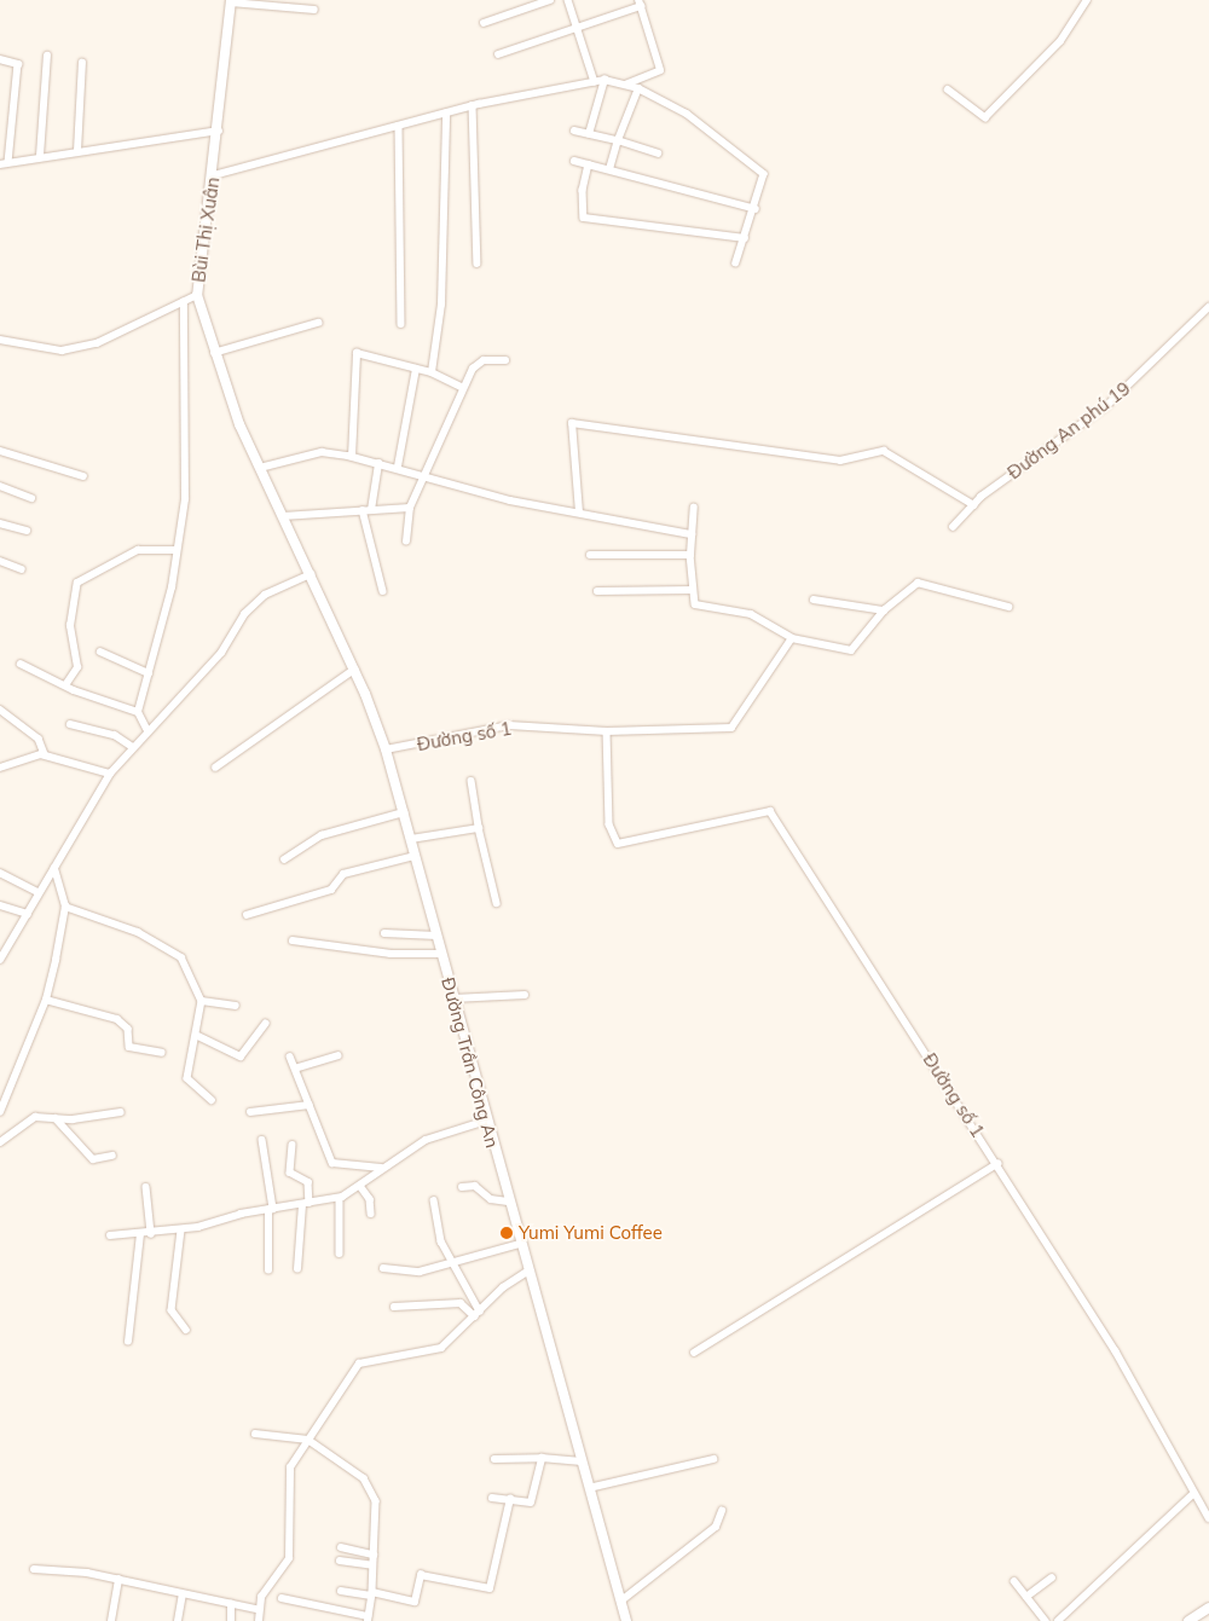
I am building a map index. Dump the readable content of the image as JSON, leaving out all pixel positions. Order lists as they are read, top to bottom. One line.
{"streets":{"main road":["Bùi Thị Xuân","Đường Trần Công An"],"street":["Đường An phú 19","Đường số 1"]},"crossings":[["Bùi Thị Xuân","Đường Trần Công An"],["Đường số 1","Đường Trần Công An"]],"places":["Yumi Yumi Coffee"]}
